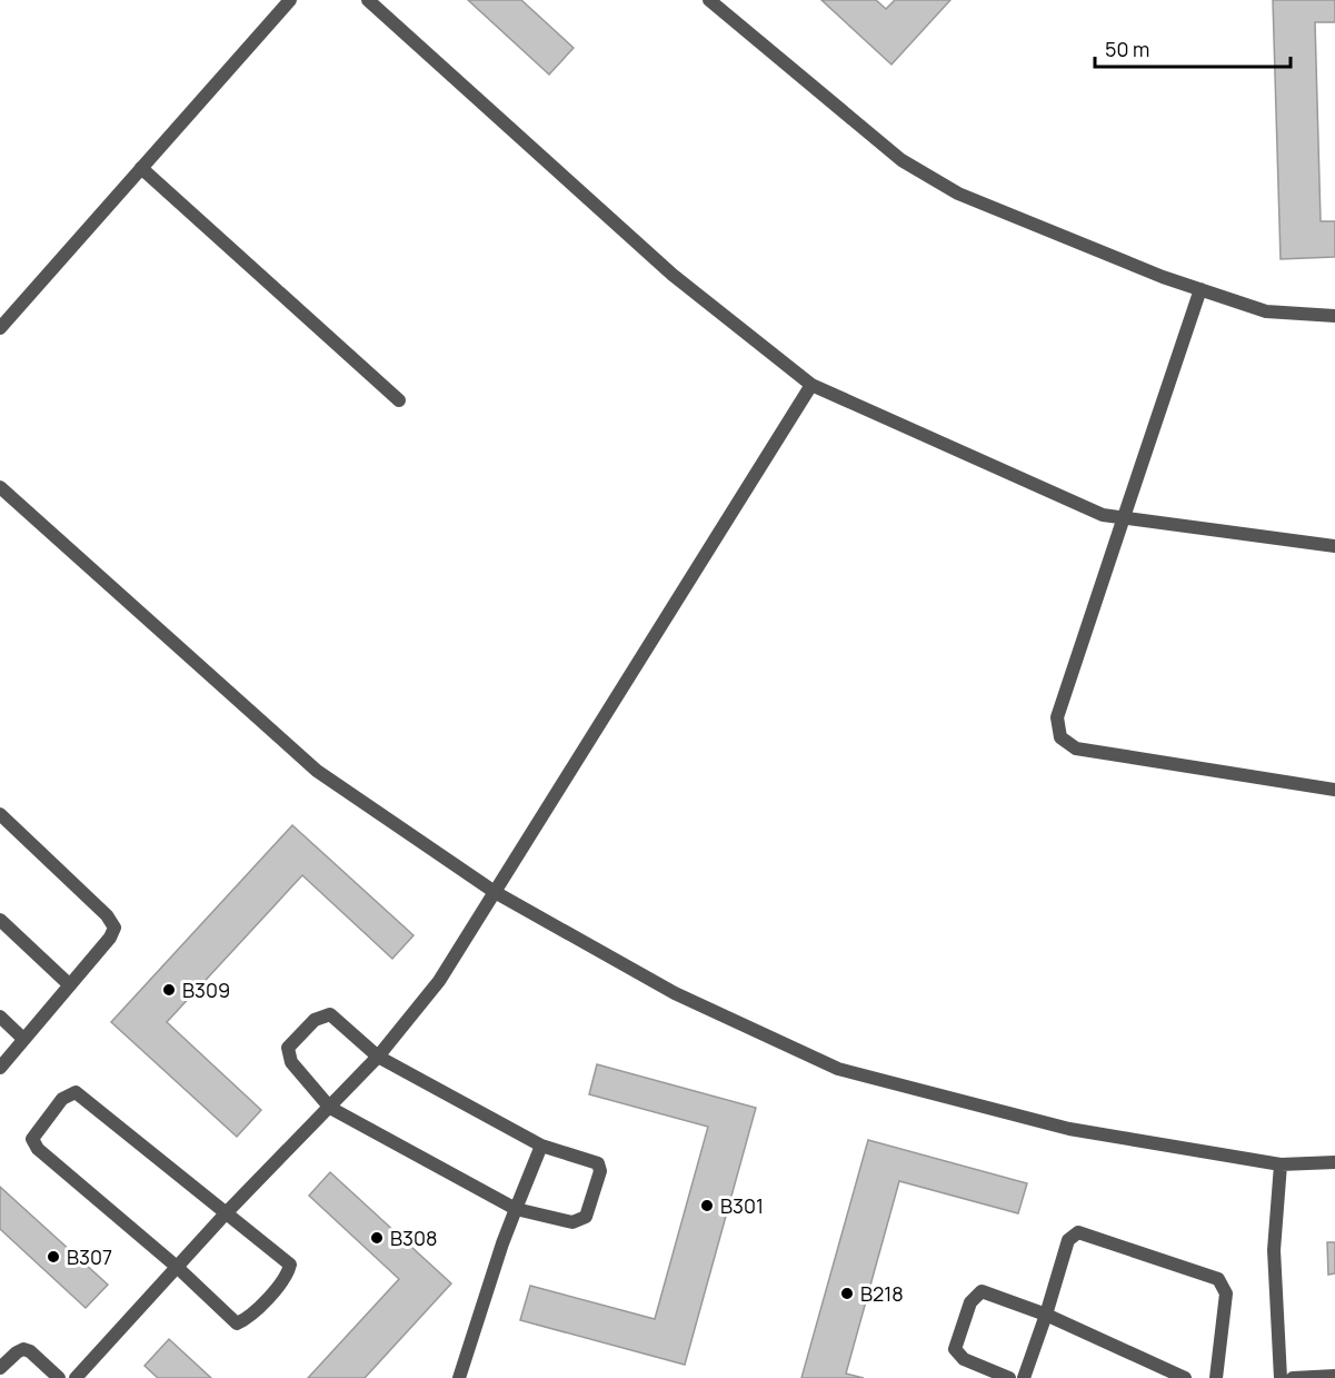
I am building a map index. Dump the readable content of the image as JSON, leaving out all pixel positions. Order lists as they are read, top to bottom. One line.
{"places":["B309","B301","B308","B307","B218"],"scale_bar":"50 m"}
